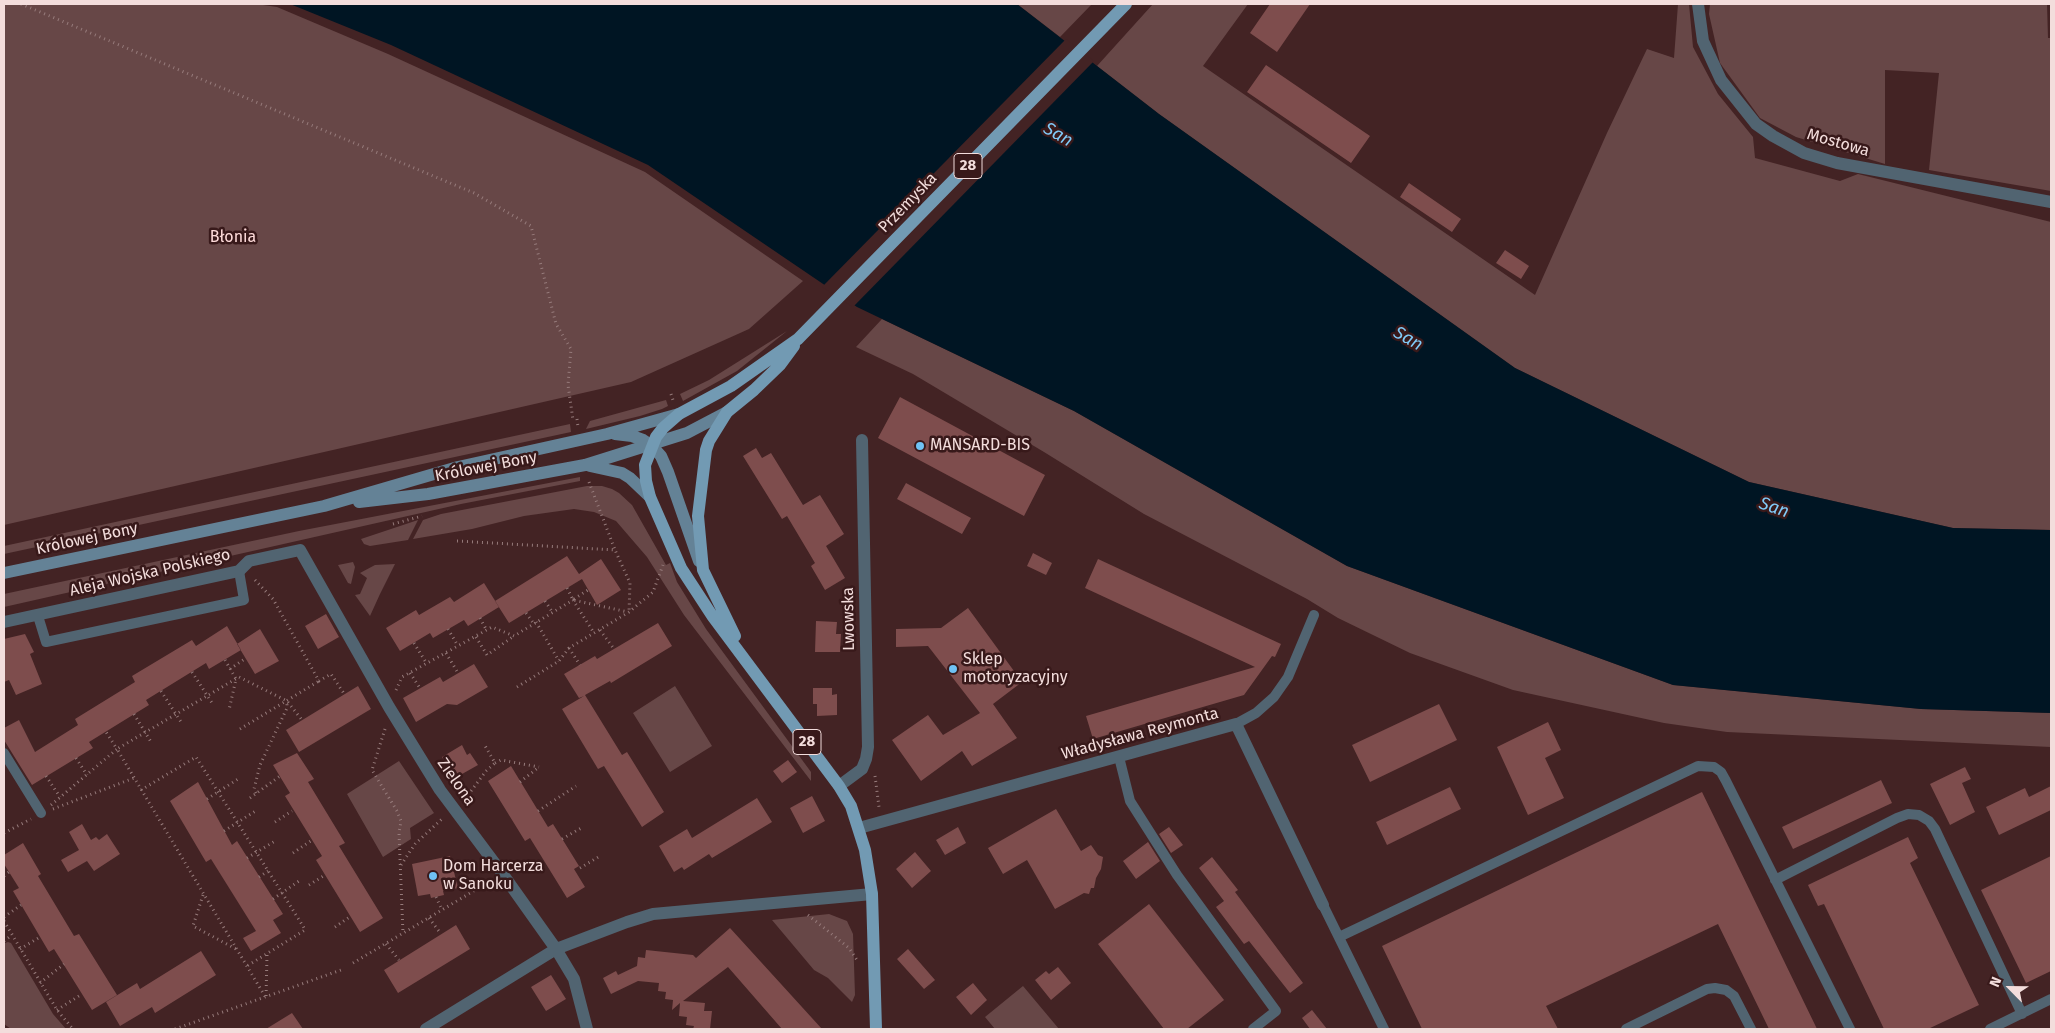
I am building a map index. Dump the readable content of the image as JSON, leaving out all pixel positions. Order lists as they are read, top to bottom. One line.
{"streets":{"main road":["28","Przemyska","Królowej Bony"],"street":["Mostowa","Aleja Wojska Polskiego","Lwowska","Władysława Reymonta","Zielona"]},"crossings":[["28","Przemyska"],["28","Królowej Bony"],["28","Lwowska"],["28","Władysława Reymonta"],["Przemyska","Królowej Bony"],["Aleja Wojska Polskiego","Zielona"]],"water":["San"],"parks":["Błonia"],"places":["MANSARD-BIS","Sklep motoryzacyjny","Dom Harcerza w Sanoku"],"north":"top left"}
